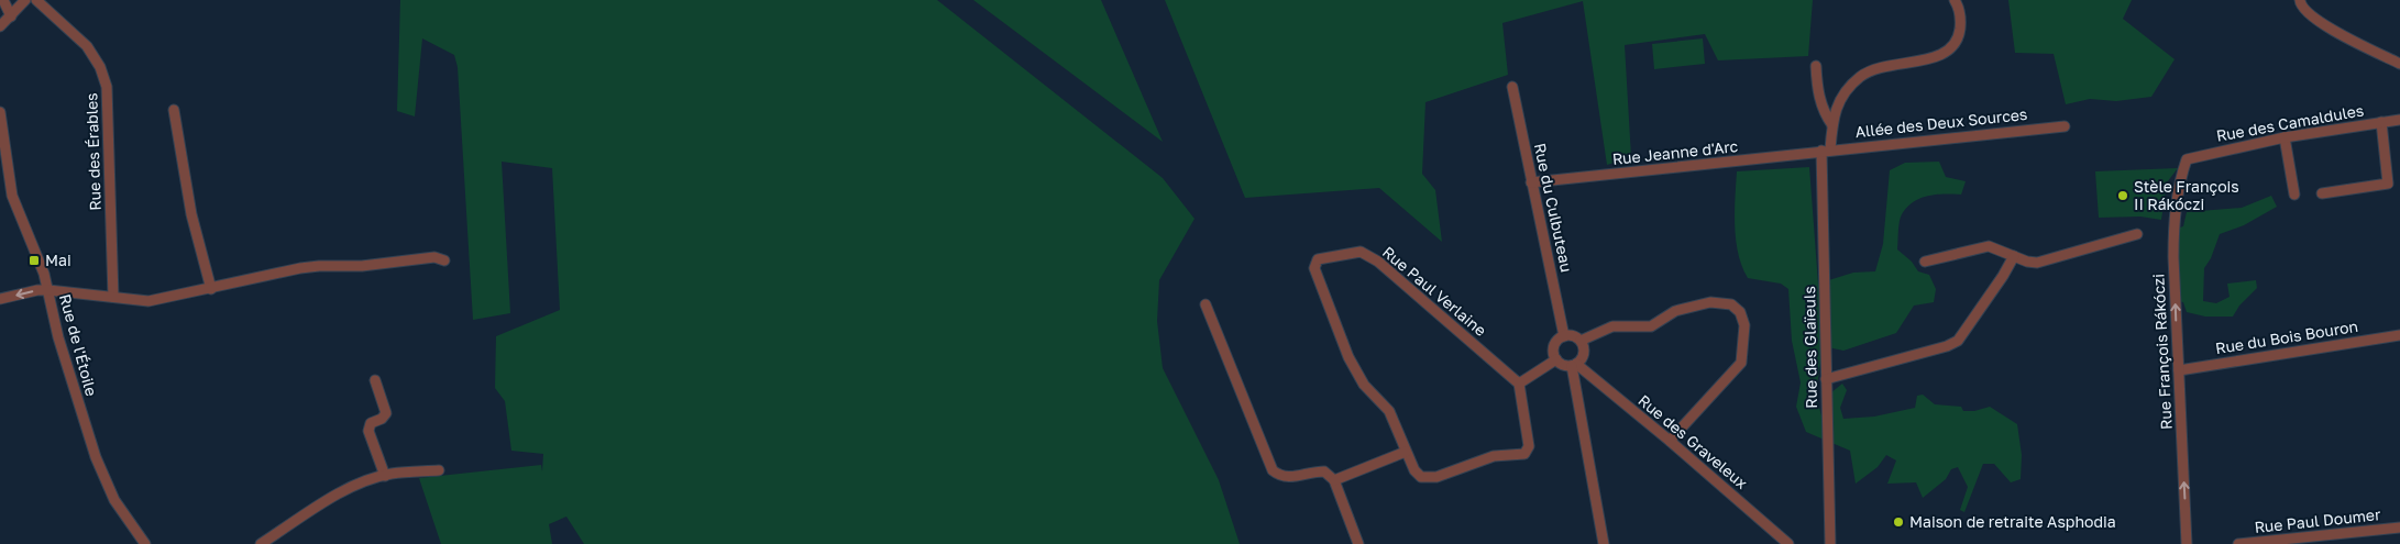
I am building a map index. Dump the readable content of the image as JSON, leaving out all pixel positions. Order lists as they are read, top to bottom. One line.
{"streets":{"street":["Allée des Deux Sources","Rue des Camaldules","Rue des Érables","Rue Jeanne d'Arc","Rue du Culbuteau","Rue Paul Verlaine","Rue du Bois Bouron","Rue de l'Étoile","Rue des Glaïeuls","Rue François Rákóczi","Rue des Graveleux","Rue Paul Doumer"]},"crossings":[["Allée des Deux Sources","Rue Jeanne d'Arc"],["Allée des Deux Sources","Rue des Glaïeuls"],["Rue des Camaldules","Rue François Rákóczi"],["Rue Jeanne d'Arc","Rue du Culbuteau"],["Rue Jeanne d'Arc","Rue des Glaïeuls"],["Rue du Culbuteau","Rue des Graveleux"],["Rue du Bois Bouron","Rue François Rákóczi"]],"one_way":["Rue François Rákóczi"],"places":{"other":["Stèle François II Rákóczi","Maison de retraite Asphodia"],"transit":["Mai"]}}
